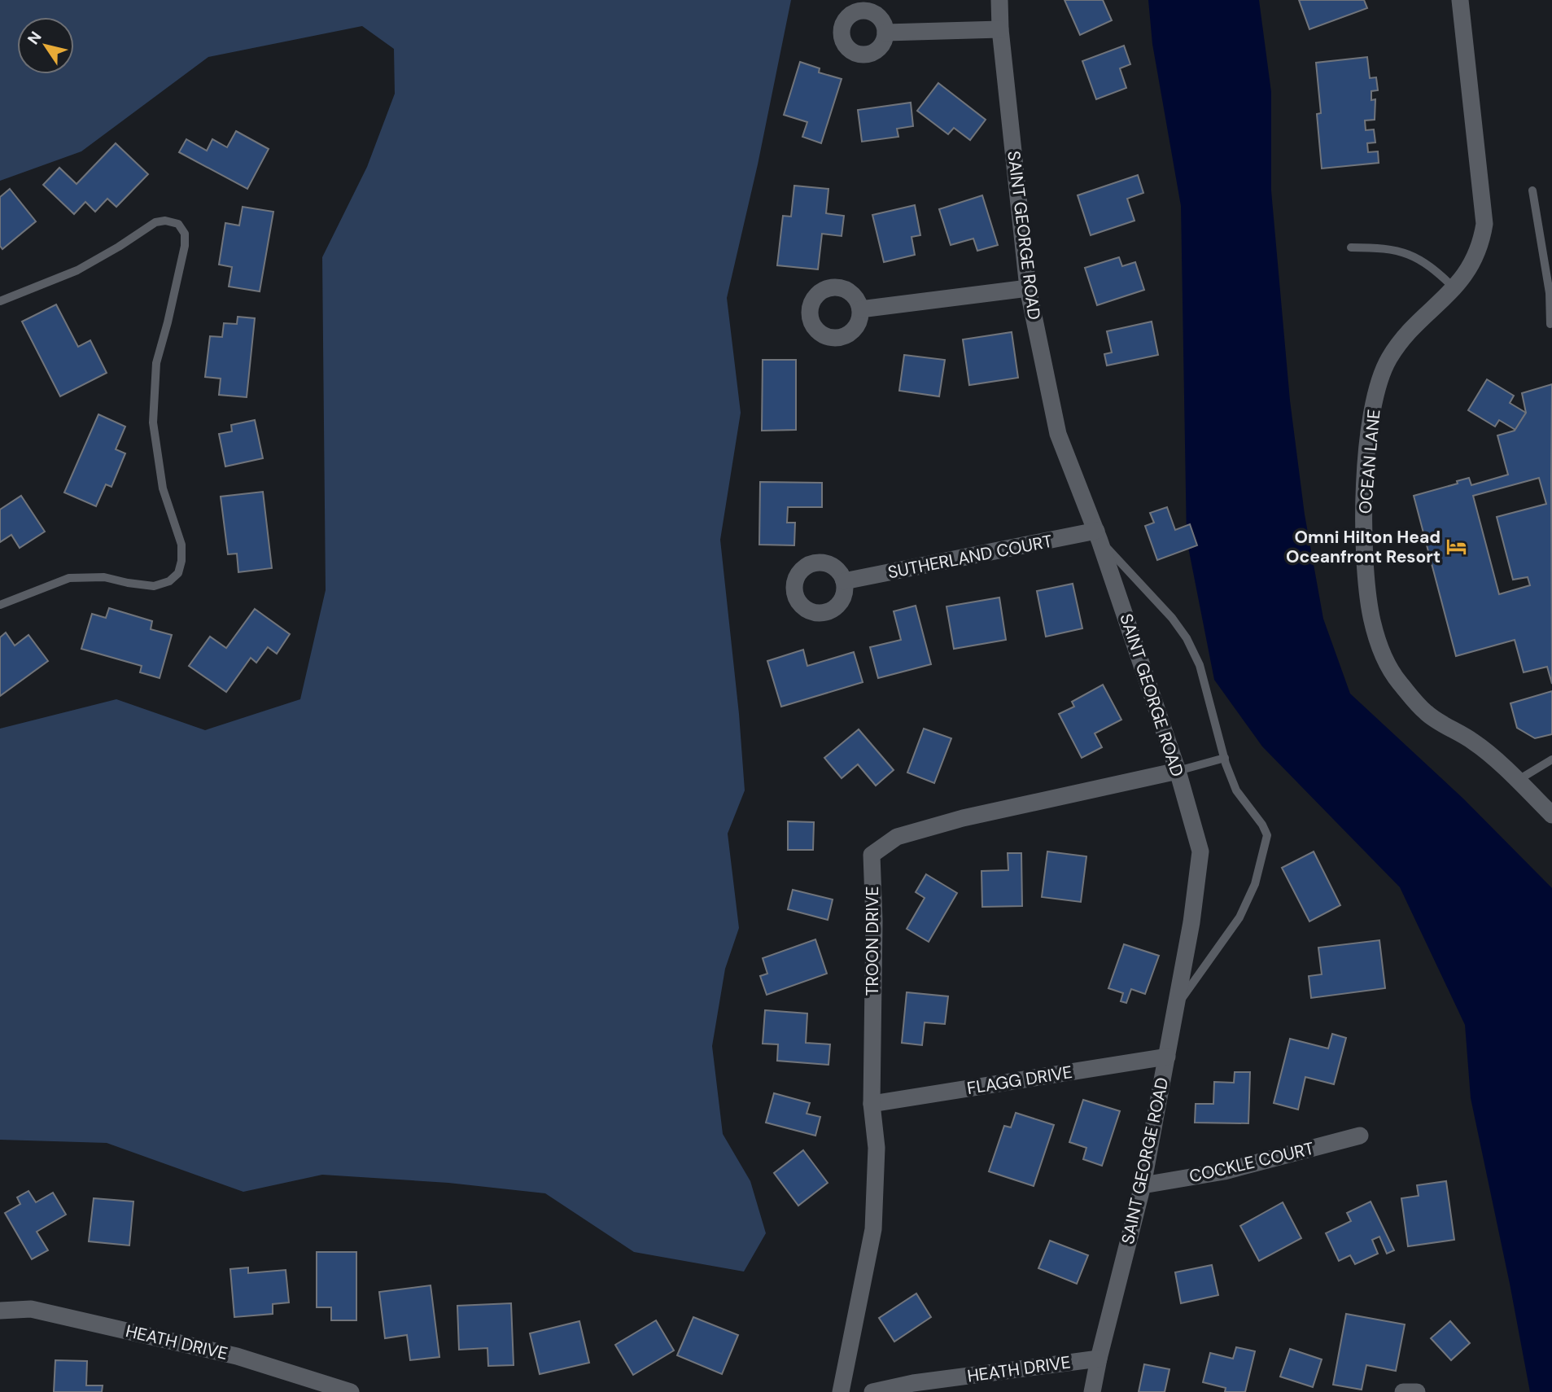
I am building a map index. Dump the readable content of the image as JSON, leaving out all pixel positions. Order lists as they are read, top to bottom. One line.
{"streets":{"street":["SAINT GEORGE ROAD","OCEAN LANE","SUTHERLAND COURT","TROON DRIVE","FLAGG DRIVE","COCKLE COURT","HEATH DRIVE"]},"crossings":[["SAINT GEORGE ROAD","SUTHERLAND COURT"],["SAINT GEORGE ROAD","TROON DRIVE"],["SAINT GEORGE ROAD","FLAGG DRIVE"],["SAINT GEORGE ROAD","COCKLE COURT"],["SAINT GEORGE ROAD","HEATH DRIVE"],["TROON DRIVE","FLAGG DRIVE"]],"places":{"hotel":["Omni Hilton Head Oceanfront Resort"]},"north":"top left"}
